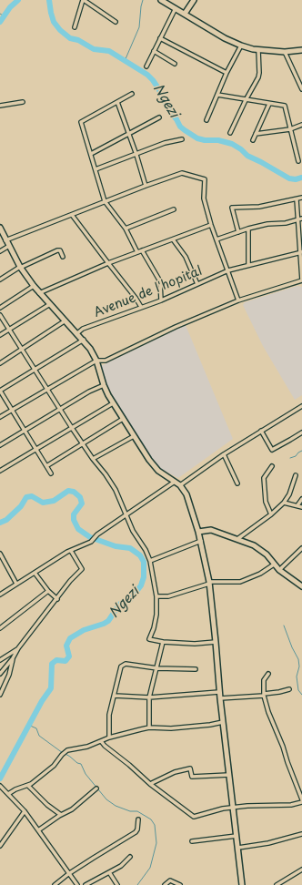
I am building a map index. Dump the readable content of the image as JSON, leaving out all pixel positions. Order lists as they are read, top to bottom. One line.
{"streets":{"street":["Avenue de l'hopital"]},"water":["Ngezi"]}
